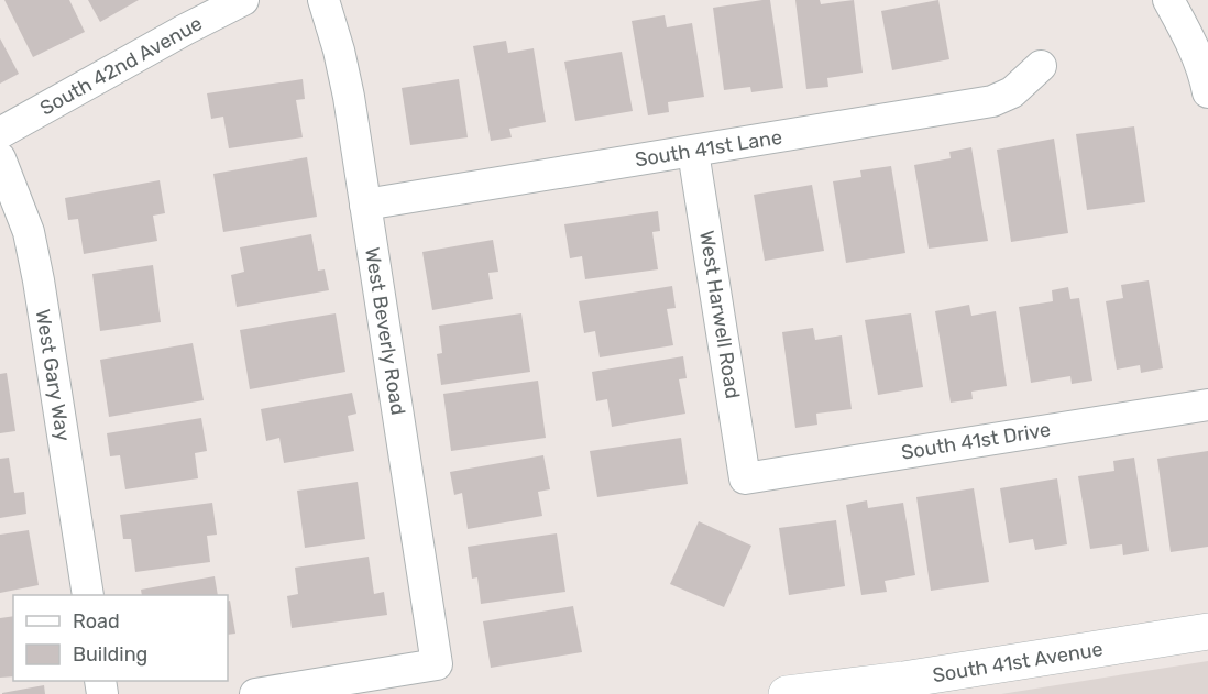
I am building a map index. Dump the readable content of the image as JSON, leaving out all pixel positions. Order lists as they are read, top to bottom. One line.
{"streets":{"street":["South 42nd Avenue","South 41st Lane","West Harwell Road","West Beverly Road","West Gary Way","South 41st Drive","South 41st Avenue"]},"crossings":[["South 41st Lane","West Harwell Road"],["South 41st Lane","West Beverly Road"],["West Harwell Road","South 41st Drive"]],"legend":["Road","Building"]}
